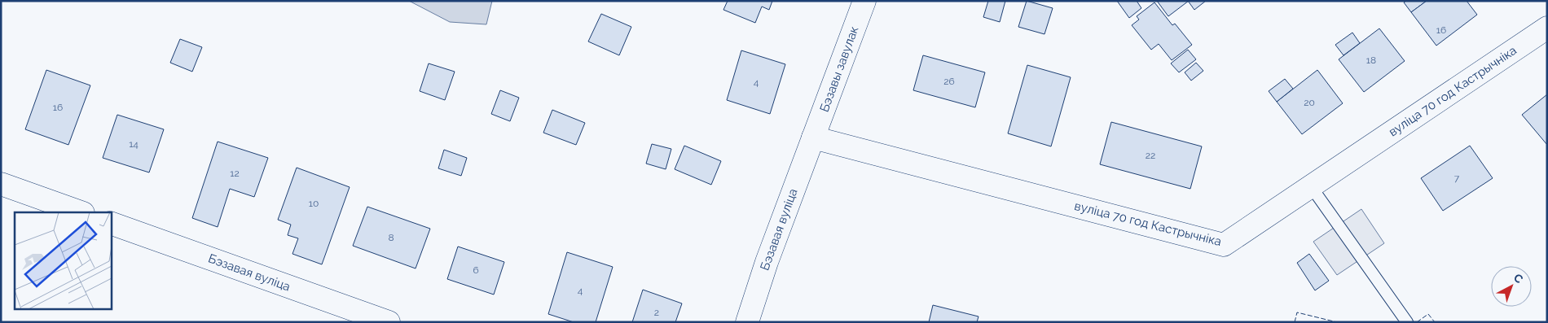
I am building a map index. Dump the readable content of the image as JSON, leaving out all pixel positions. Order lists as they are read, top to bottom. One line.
{"streets":{"street":["Бэзавы завулак","вуліца 70 год Кастрычніка","Бэзавая вуліца"]},"crossings":[["Бэзавы завулак","вуліца 70 год Кастрычніка"],["Бэзавы завулак","Бэзавая вуліца"],["вуліца 70 год Кастрычніка","Бэзавая вуліца"]],"house_numbers":["16","18","26","4","20","16","14","22","12","7","10","8","6","4","2"],"north":"top right"}
